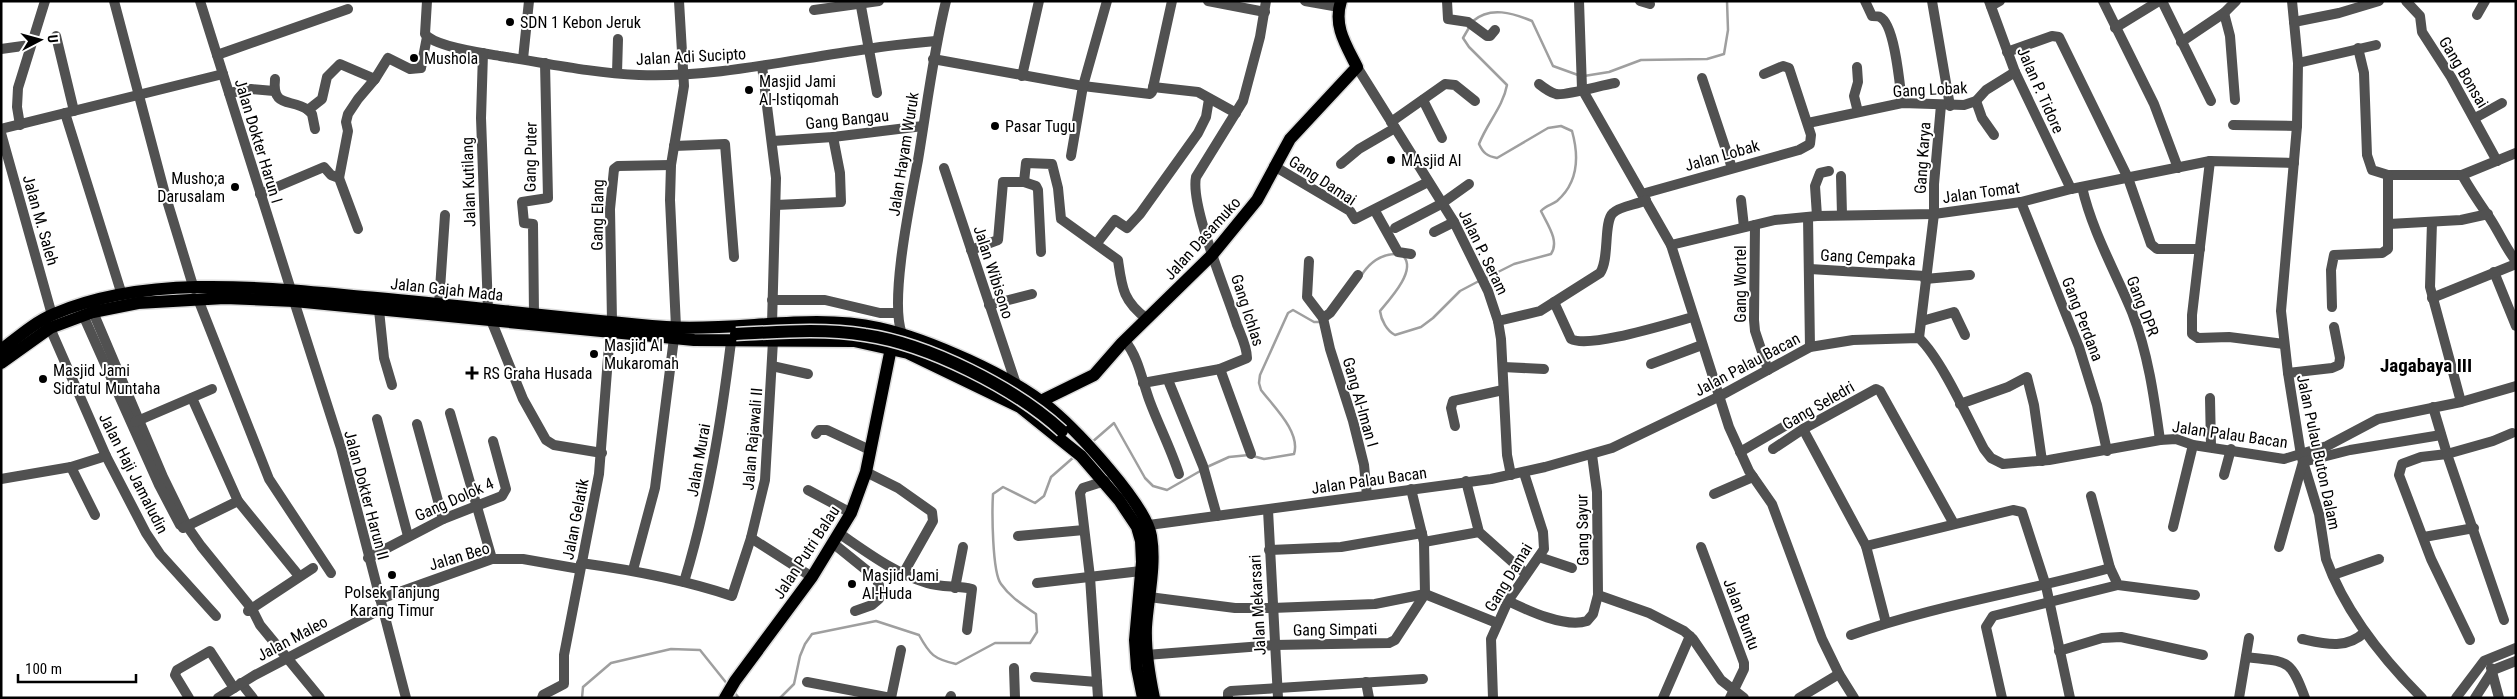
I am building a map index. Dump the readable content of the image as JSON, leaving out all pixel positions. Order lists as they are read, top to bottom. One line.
{"streets":{"main road":["Jalan Dasamuko","Jalan Gajah Mada","Jalan Putri Balau"],"street":["Jalan Adi Sucipto","Gang Bonsai","Gang Lobak","Jalan P. Tidore","Gang Bangau","Jalan Dokter Harun I","Jalan Hayam Wuruk","Jalan Lobak","Gang Puter","Gang Karya","Gang Damai","Jalan Kutilang","Jalan Tomat","Gang Elang","Jalan M. Saleh","Jalan P. Seram","Gang Cempaka","Jalan Wibisono","Gang Wortel","Gang DPR","Gang Ichlas","Gang Perdana","Jalan Palau Bacan","Gang Al-Iman I","Gang Seledri","Jalan Rajawali II","Jalan Pulau Buton Dalam","Jalan Murai","Jalan Haji Jamaludin","Jalan Dokter Harun II","Gang Dolok 4","Jalan Gelatik","Gang Sayur","Jalan Beo","Jalan Mekarsari","Jalan Buntu","Gang Simpati","Jalan Maleo"]},"crossings":[["Jalan Adi Sucipto","Jalan Hayam Wuruk"],["Jalan Adi Sucipto","Gang Puter"],["Jalan Adi Sucipto","Jalan Kutilang"],["Gang Lobak","Jalan P. Tidore"],["Gang Lobak","Jalan Lobak"],["Gang Lobak","Gang Karya"],["Jalan P. Tidore","Jalan Tomat"],["Jalan P. Tidore","Gang DPR"],["Gang Bangau","Jalan Hayam Wuruk"],["Jalan Dokter Harun I","Jalan Gajah Mada"],["Jalan Dokter Harun I","Jalan Dokter Harun II"],["Jalan Hayam Wuruk","Jalan Gajah Mada"],["Gang Puter","Jalan Gajah Mada"],["Gang Karya","Jalan Tomat"],["Gang Karya","Gang Cempaka"],["Gang Damai","Jalan Dasamuko"],["Gang Damai","Jalan Palau Bacan"],["Gang Damai","Gang Sayur"],["Jalan Kutilang","Jalan Gajah Mada"],["Jalan Kutilang","Jalan Gelatik"],["Jalan Tomat","Gang Cempaka"],["Jalan Tomat","Gang Wortel"],["Jalan Tomat","Gang DPR"],["Jalan Tomat","Gang Perdana"],["Jalan Tomat","Jalan Pulau Buton Dalam"],["Gang Elang","Jalan Gajah Mada"],["Gang Elang","Jalan Gelatik"],["Jalan M. Saleh","Jalan Gajah Mada"],["Jalan Dasamuko","Jalan P. Seram"],["Jalan Dasamuko","Jalan Gajah Mada"],["Jalan Dasamuko","Gang Ichlas"],["Jalan P. Seram","Jalan Palau Bacan"],["Gang Cempaka","Jalan Palau Bacan"],["Jalan Wibisono","Jalan Gajah Mada"],["Gang Wortel","Jalan Palau Bacan"],["Jalan Gajah Mada","Jalan Rajawali II"],["Jalan Gajah Mada","Jalan Murai"],["Jalan Gajah Mada","Jalan Haji Jamaludin"],["Jalan Gajah Mada","Jalan Dokter Harun II"],["Jalan Gajah Mada","Jalan Gelatik"],["Jalan Gajah Mada","Jalan Putri Balau"],["Gang DPR","Jalan Palau Bacan"],["Gang Perdana","Jalan Palau Bacan"],["Jalan Palau Bacan","Gang Al-Iman I"],["Jalan Palau Bacan","Jalan Pulau Buton Dalam"],["Jalan Palau Bacan","Gang Sayur"],["Jalan Palau Bacan","Jalan Mekarsari"],["Jalan Rajawali II","Jalan Beo"],["Jalan Murai","Jalan Beo"],["Jalan Dokter Harun II","Gang Dolok 4"],["Jalan Dokter Harun II","Jalan Beo"],["Jalan Dokter Harun II","Jalan Maleo"],["Jalan Gelatik","Jalan Beo"],["Jalan Beo","Jalan Maleo"],["Jalan Mekarsari","Gang Simpati"]],"districts":["Jagabaya III"],"places":{"other":["SDN 1 Kebon Jeruk","Mushola","Masjid Jami Al-Istiqomah","Pasar Tugu","MAsjid Al","Musho;a Darusalam","Masjid Al Mukaromah","Masjid Jami Sidratul Muntaha","Polsek Tanjung Karang Timur","Masjid Jami Al-Huda"],"health":["RS Graha Husada"]},"scale_bar":"100 m","north":"right"}
